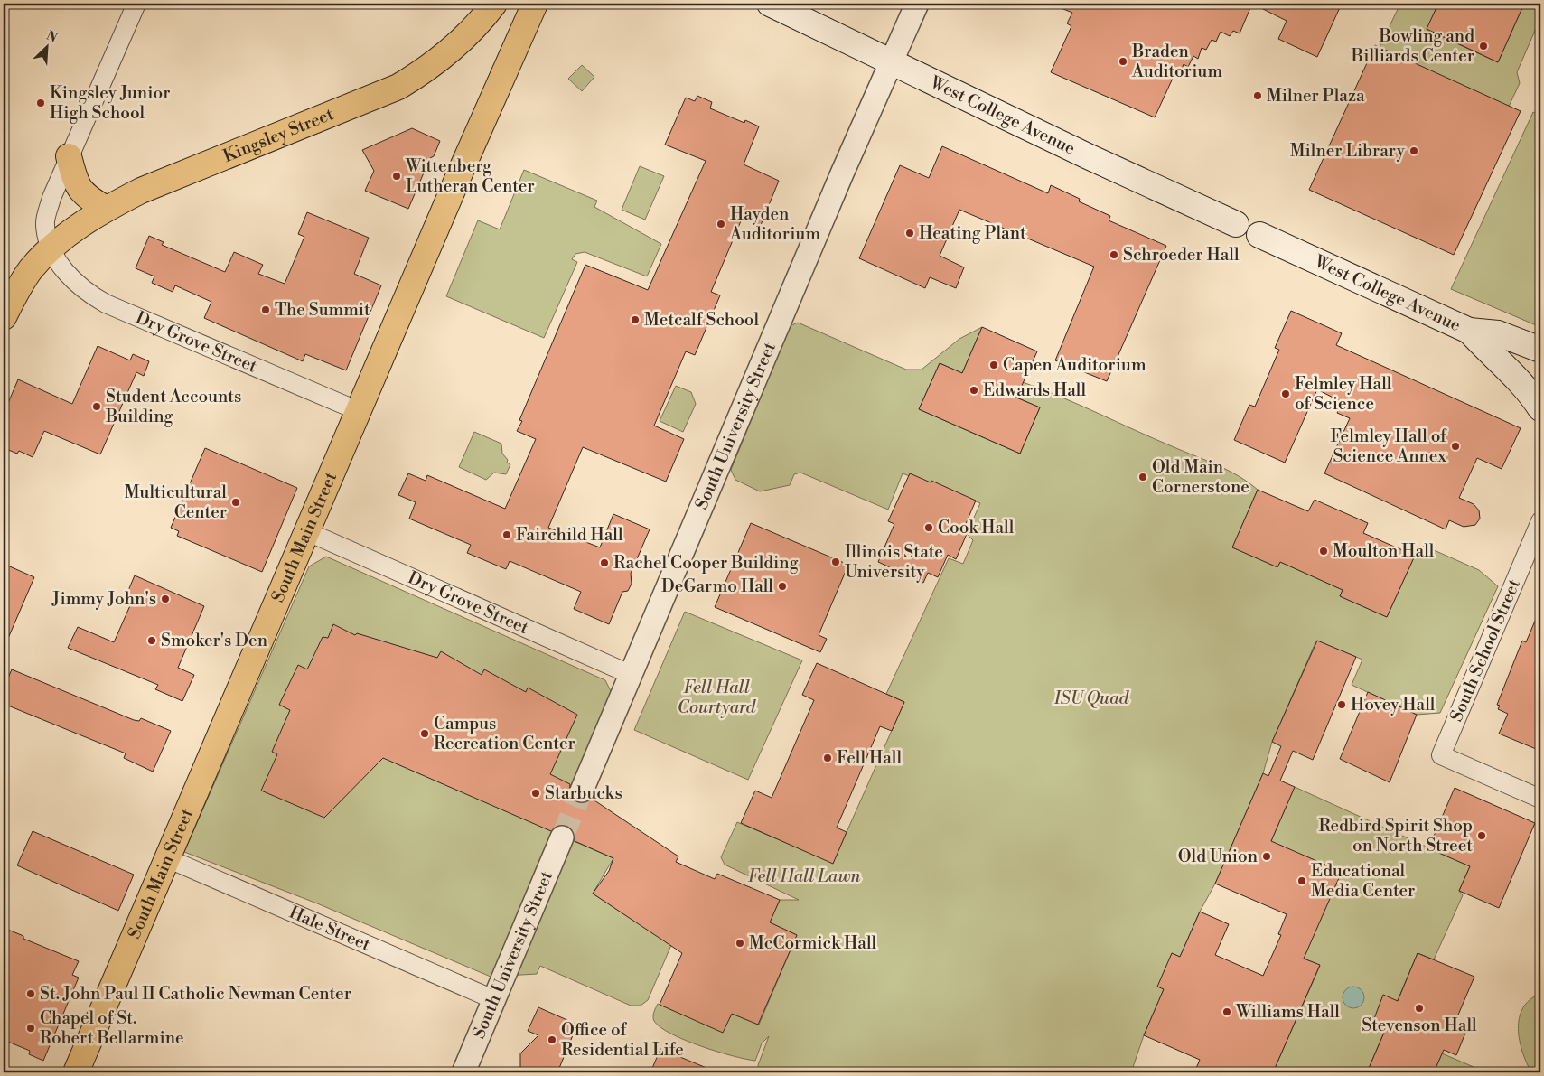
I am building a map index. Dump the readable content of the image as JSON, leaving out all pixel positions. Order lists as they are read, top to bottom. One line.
{"streets":{"main road":["West College Avenue","Kingsley Street","South Main Street"],"street":["Dry Grove Street","South University Street","South School Street","Hale Street"]},"crossings":[["West College Avenue","South University Street"],["Kingsley Street","Dry Grove Street"],["Dry Grove Street","South University Street"],["Dry Grove Street","South Main Street"],["South University Street","Hale Street"],["South Main Street","Hale Street"]],"parks":["Fell Hall Courtyard","ISU Quad","Fell Hall Lawn"],"places":["Bowling and Billiards Center","Braden Auditorium","Milner Plaza","Kingsley Junior High School","Milner Library","Wittenberg Lutheran Center","Hayden Auditorium","Heating Plant","Schroeder Hall","The Summit","Metcalf School","Capen Auditorium","Edwards Hall","Felmley Hall of Science","Student Accounts Building","Felmley Hall of Science Annex","Old Main Cornerstone","Multicultural Center","Cook Hall","Fairchild Hall","Moulton Hall","Illinois State University","Rachel Cooper Building","DeGarmo Hall","Jimmy John's","Smoker's Den","Hovey Hall","Campus Recreation Center","Fell Hall","Starbucks","Redbird Spirit Shop on North Street","Old Union","Educational Media Center","McCormick Hall","St. John Paul II Catholic Newman Center","Stevenson Hall","Williams Hall","Chapel of St. Robert Bellarmine","Office of Residential Life"],"north":"top right"}
